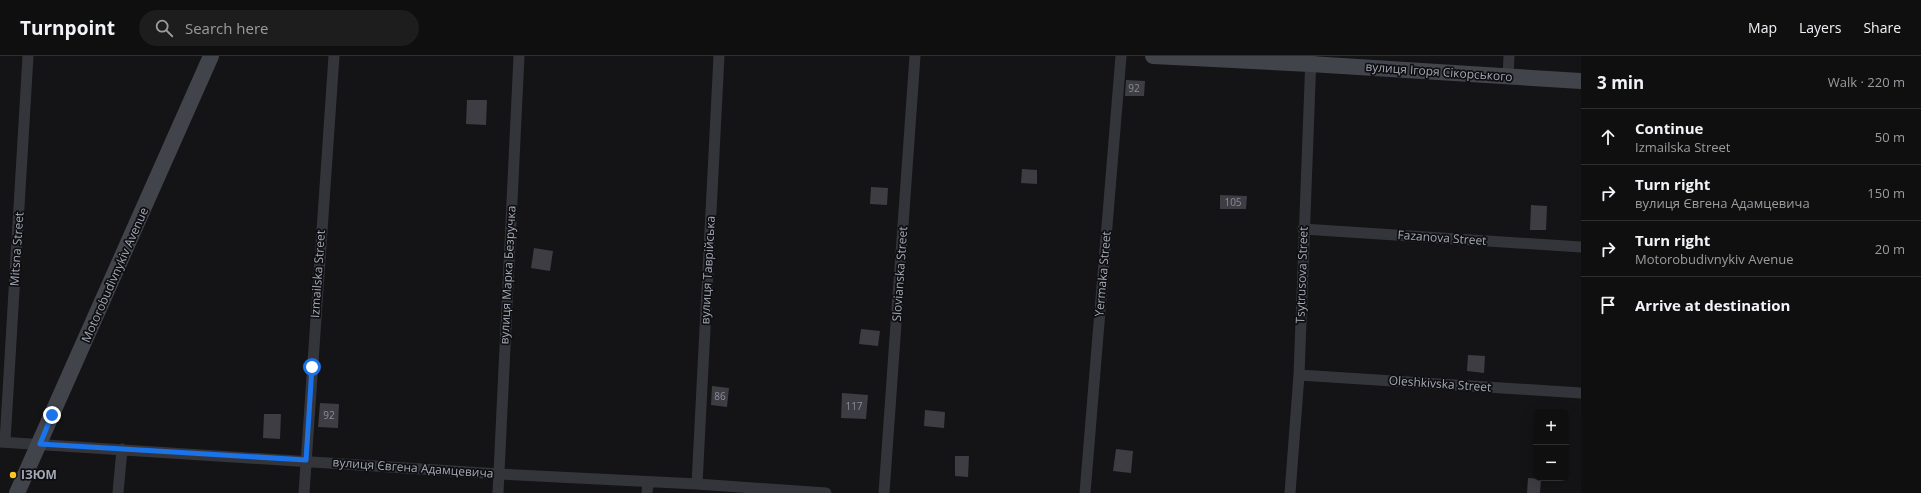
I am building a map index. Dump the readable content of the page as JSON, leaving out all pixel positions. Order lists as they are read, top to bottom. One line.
{"streets":{"main road":["вулиця Ігоря Сікорського","Motorobudivnykiv Avenue"],"street":["Fazanova Street","Mitsna Street","вулиця Таврійська","Izmailska Street","Slovianska Street","Yermaka Street","вулиця Марка Безручка","Tsytrusova Street","Oleshkivska Street","вулиця Євгена Адамцевича"]},"crossings":[["вулиця Ігоря Сікорського","Tsytrusova Street"],["Fazanova Street","Tsytrusova Street"],["Mitsna Street","вулиця Євгена Адамцевича"],["вулиця Таврійська","вулиця Євгена Адамцевича"],["Izmailska Street","вулиця Євгена Адамцевича"],["Motorobudivnykiv Avenue","вулиця Євгена Адамцевича"],["вулиця Марка Безручка","вулиця Євгена Адамцевича"],["Tsytrusova Street","Oleshkivska Street"]],"places":["ІЗЮМ"],"house_numbers":["92","105","86","117","92"],"page":{"header":"Turnpoint","search":"Search here","nav":["Map","Layers","Share"],"heading":["3 min","Walk · 220 m"],"list":[["Continue","Izmailska Street","50 m"],["Turn right","вулиця Євгена Адамцевича","150 m"],["Turn right","Motorobudivnykiv Avenue","20 m"],"Arrive at destination"],"map_buttons":["+","−"]}}
